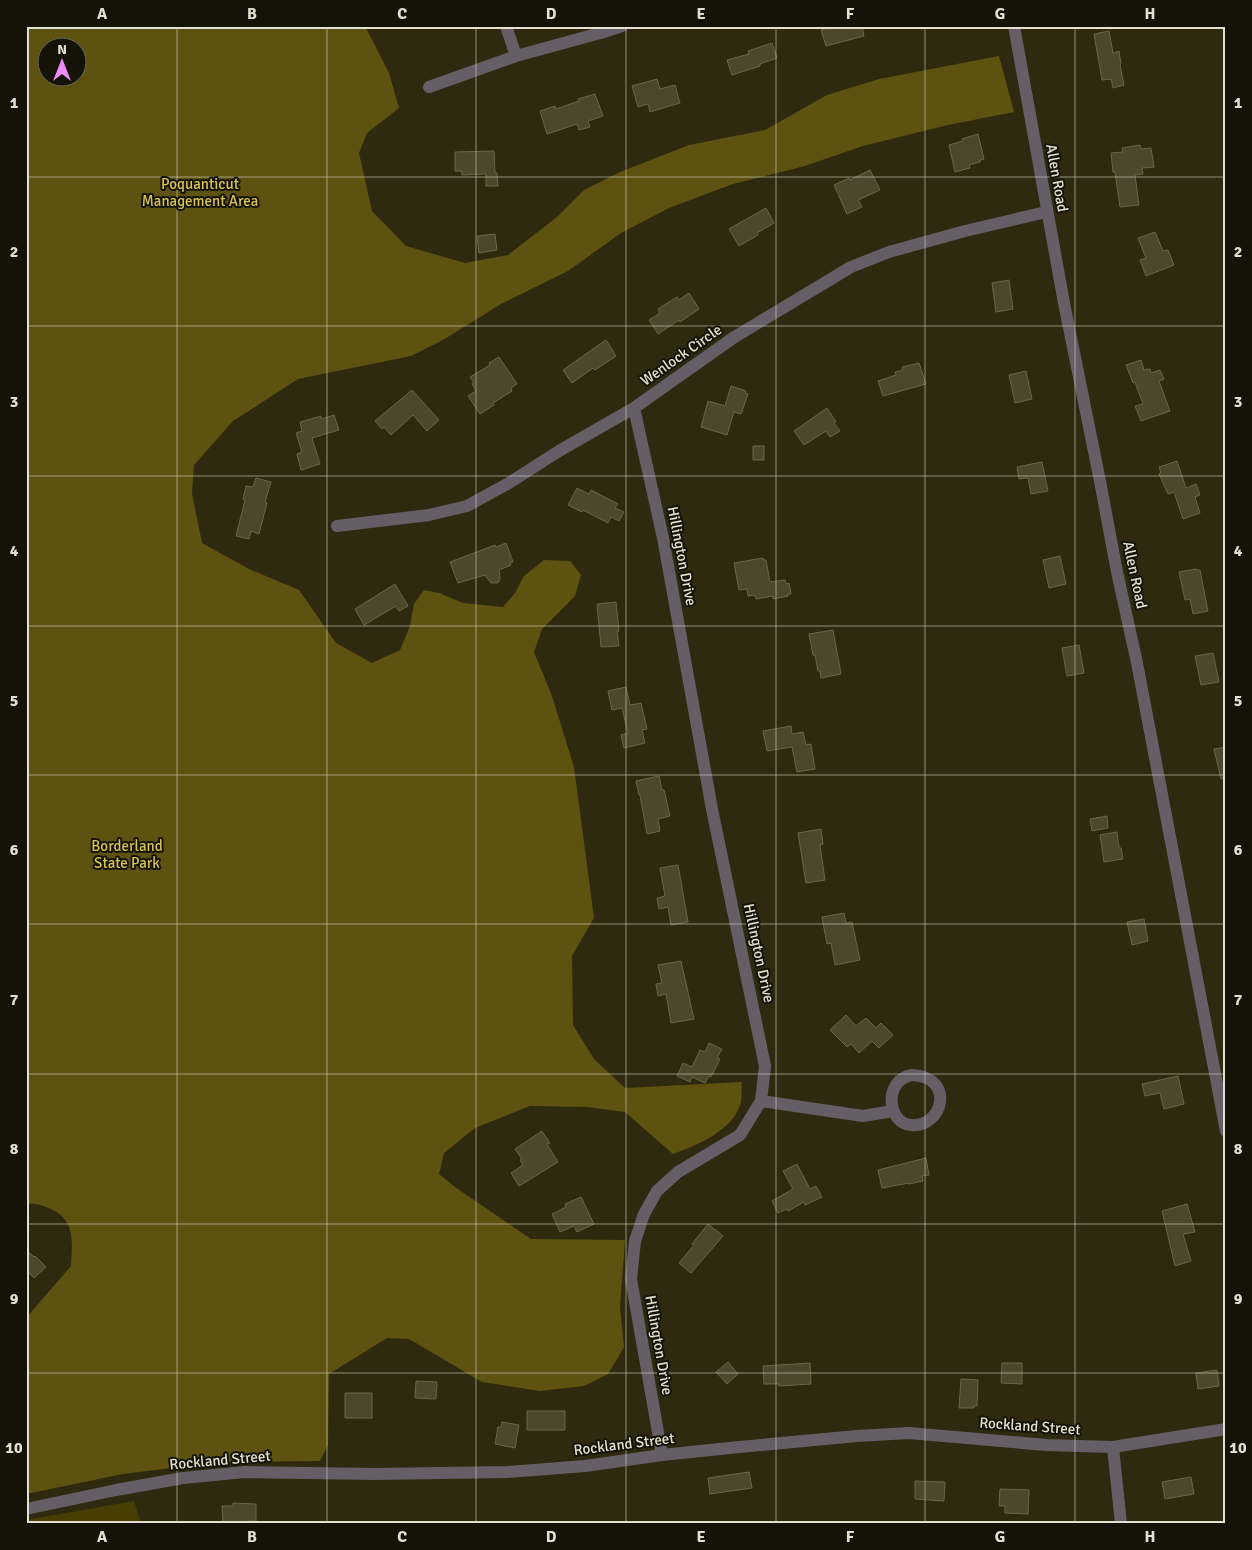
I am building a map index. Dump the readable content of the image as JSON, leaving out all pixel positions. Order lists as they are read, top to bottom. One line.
{"streets":{"street":["Allen Road","Wenlock Circle","Hillington Drive","Rockland Street"]},"crossings":[["Allen Road","Wenlock Circle"],["Wenlock Circle","Hillington Drive"],["Hillington Drive","Rockland Street"]],"parks":["Poquanticut Management Area","Borderland State Park"],"north":"top","grid":{"columns":["A","B","C","D","E","F","G","H"],"rows":["1","2","3","4","5","6","7","8","9","10"]}}
